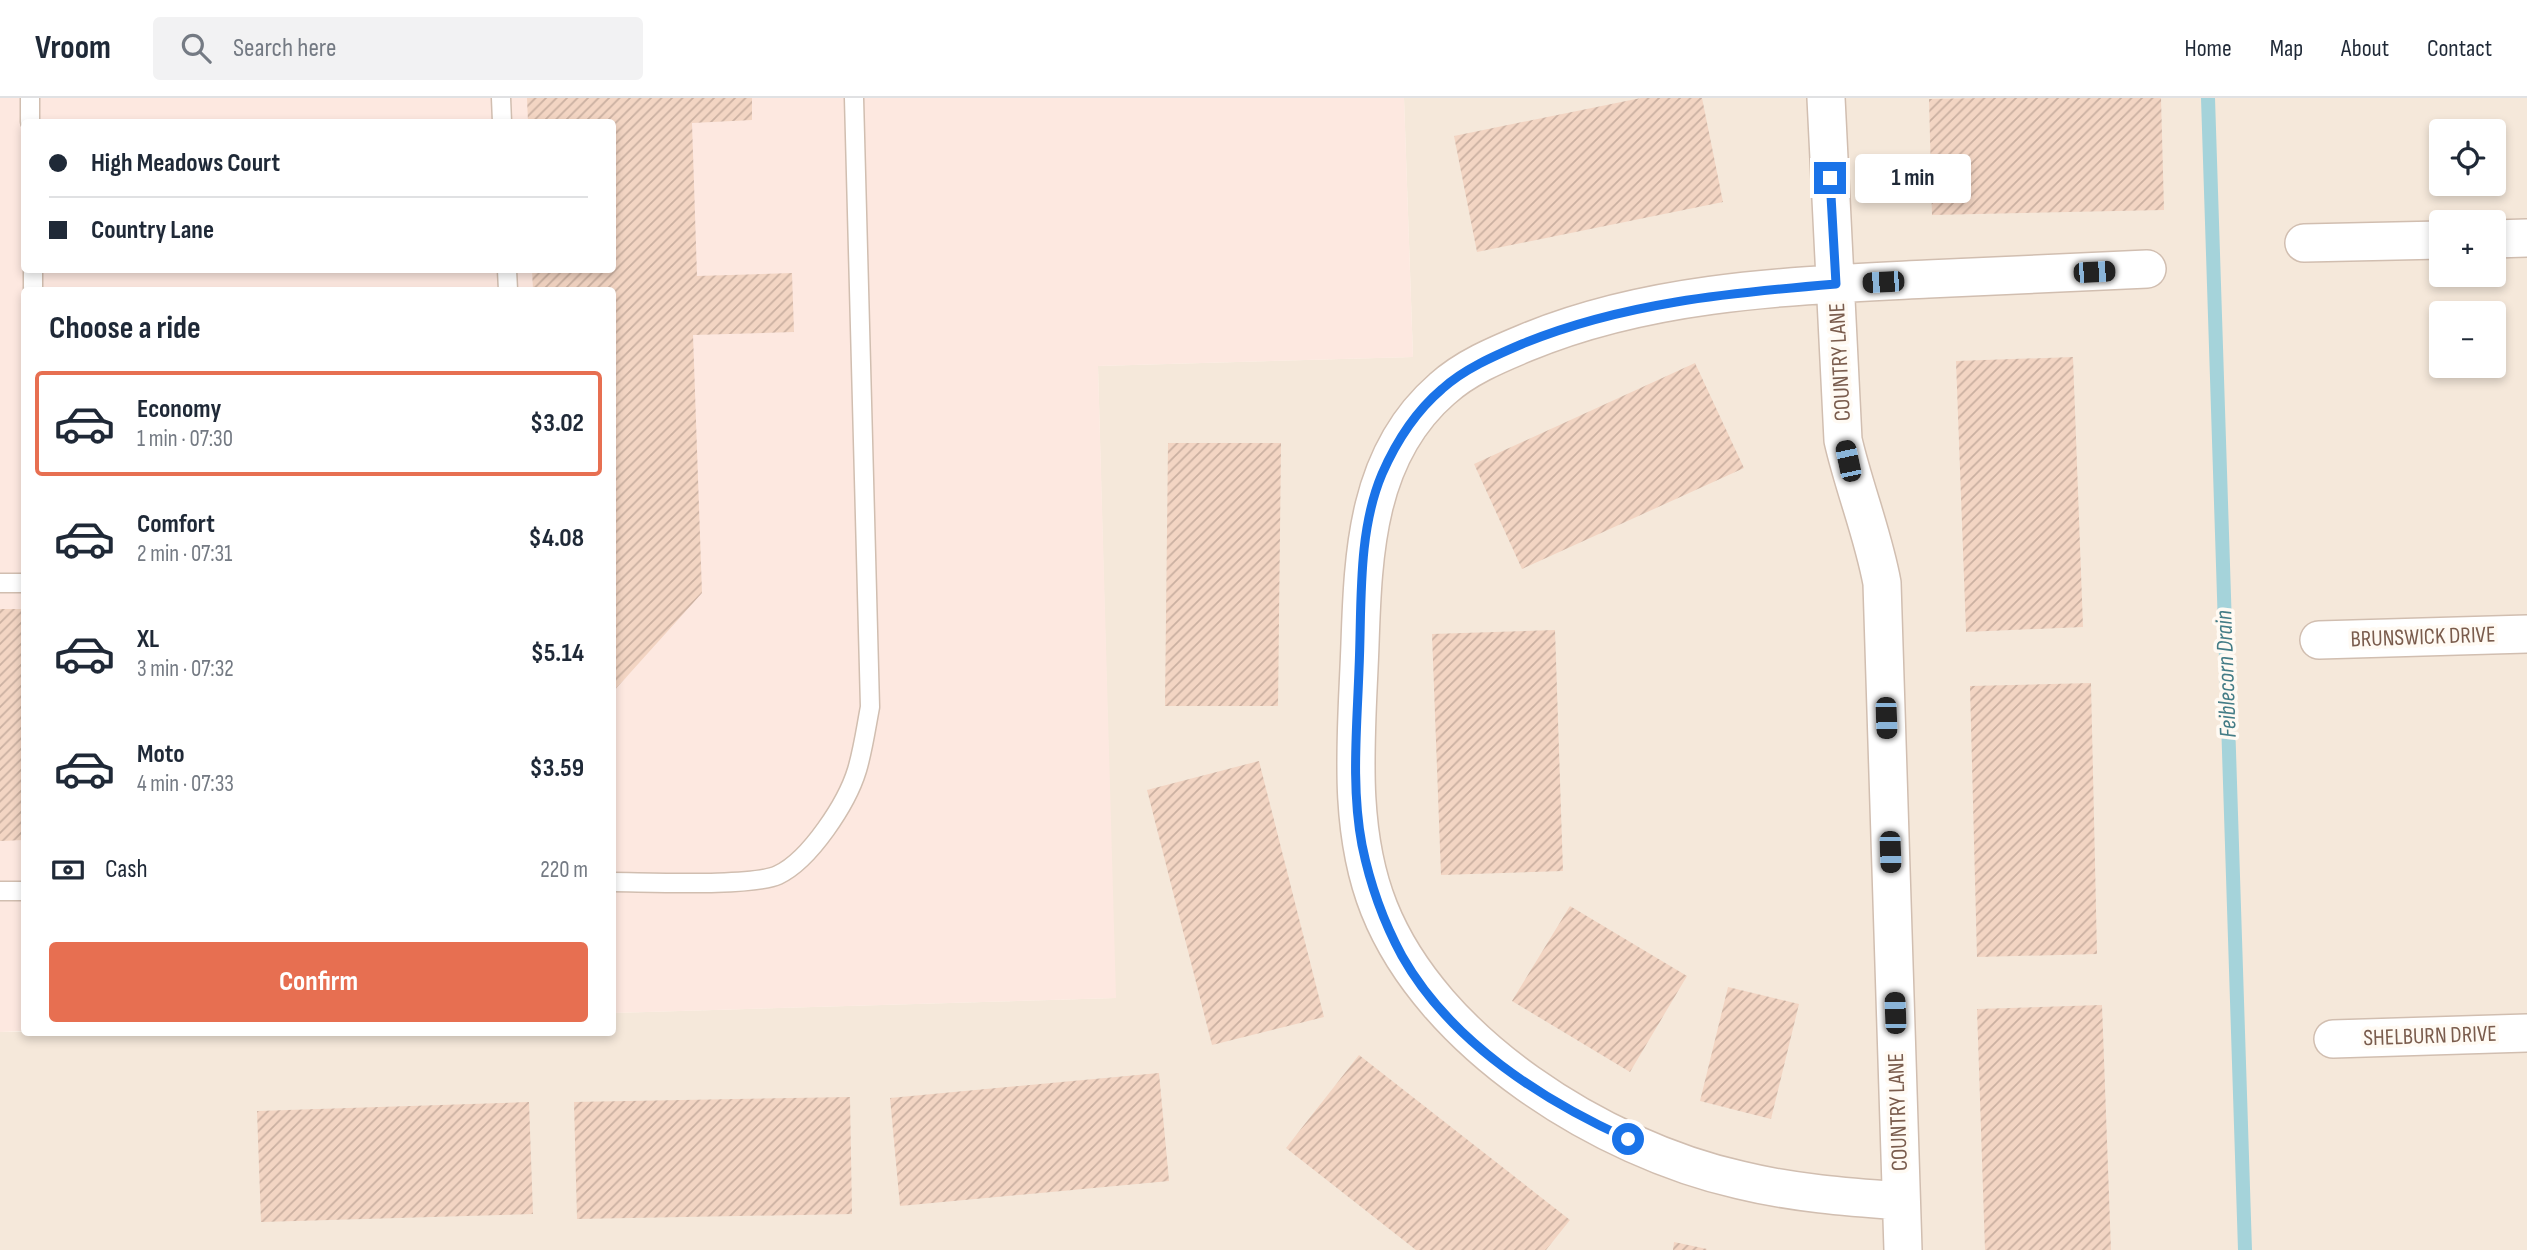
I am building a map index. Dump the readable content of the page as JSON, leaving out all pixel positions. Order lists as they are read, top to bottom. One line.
{"streets":{"street":["COUNTRY LANE","BRUNSWICK DRIVE","SHELBURN DRIVE"]},"water":["Feiblecorn Drain"],"page":{"header":"Vroom","search":"Search here","nav":["Home","Map","About","Contact"],"map_buttons":["+","−"],"banner":["High Meadows Court","Country Lane"],"bubble":"1 min","heading":"Choose a ride","list":[{"name":"Economy","note":"1 min · 07:30","value":"$3.02"},{"name":"Comfort","note":"2 min · 07:31","value":"$4.08"},{"name":"XL","note":"3 min · 07:32","value":"$5.14"},{"name":"Moto","note":"4 min · 07:33","value":"$3.59"}],"pay":["Cash","220 m"],"buttons":"Confirm"}}
